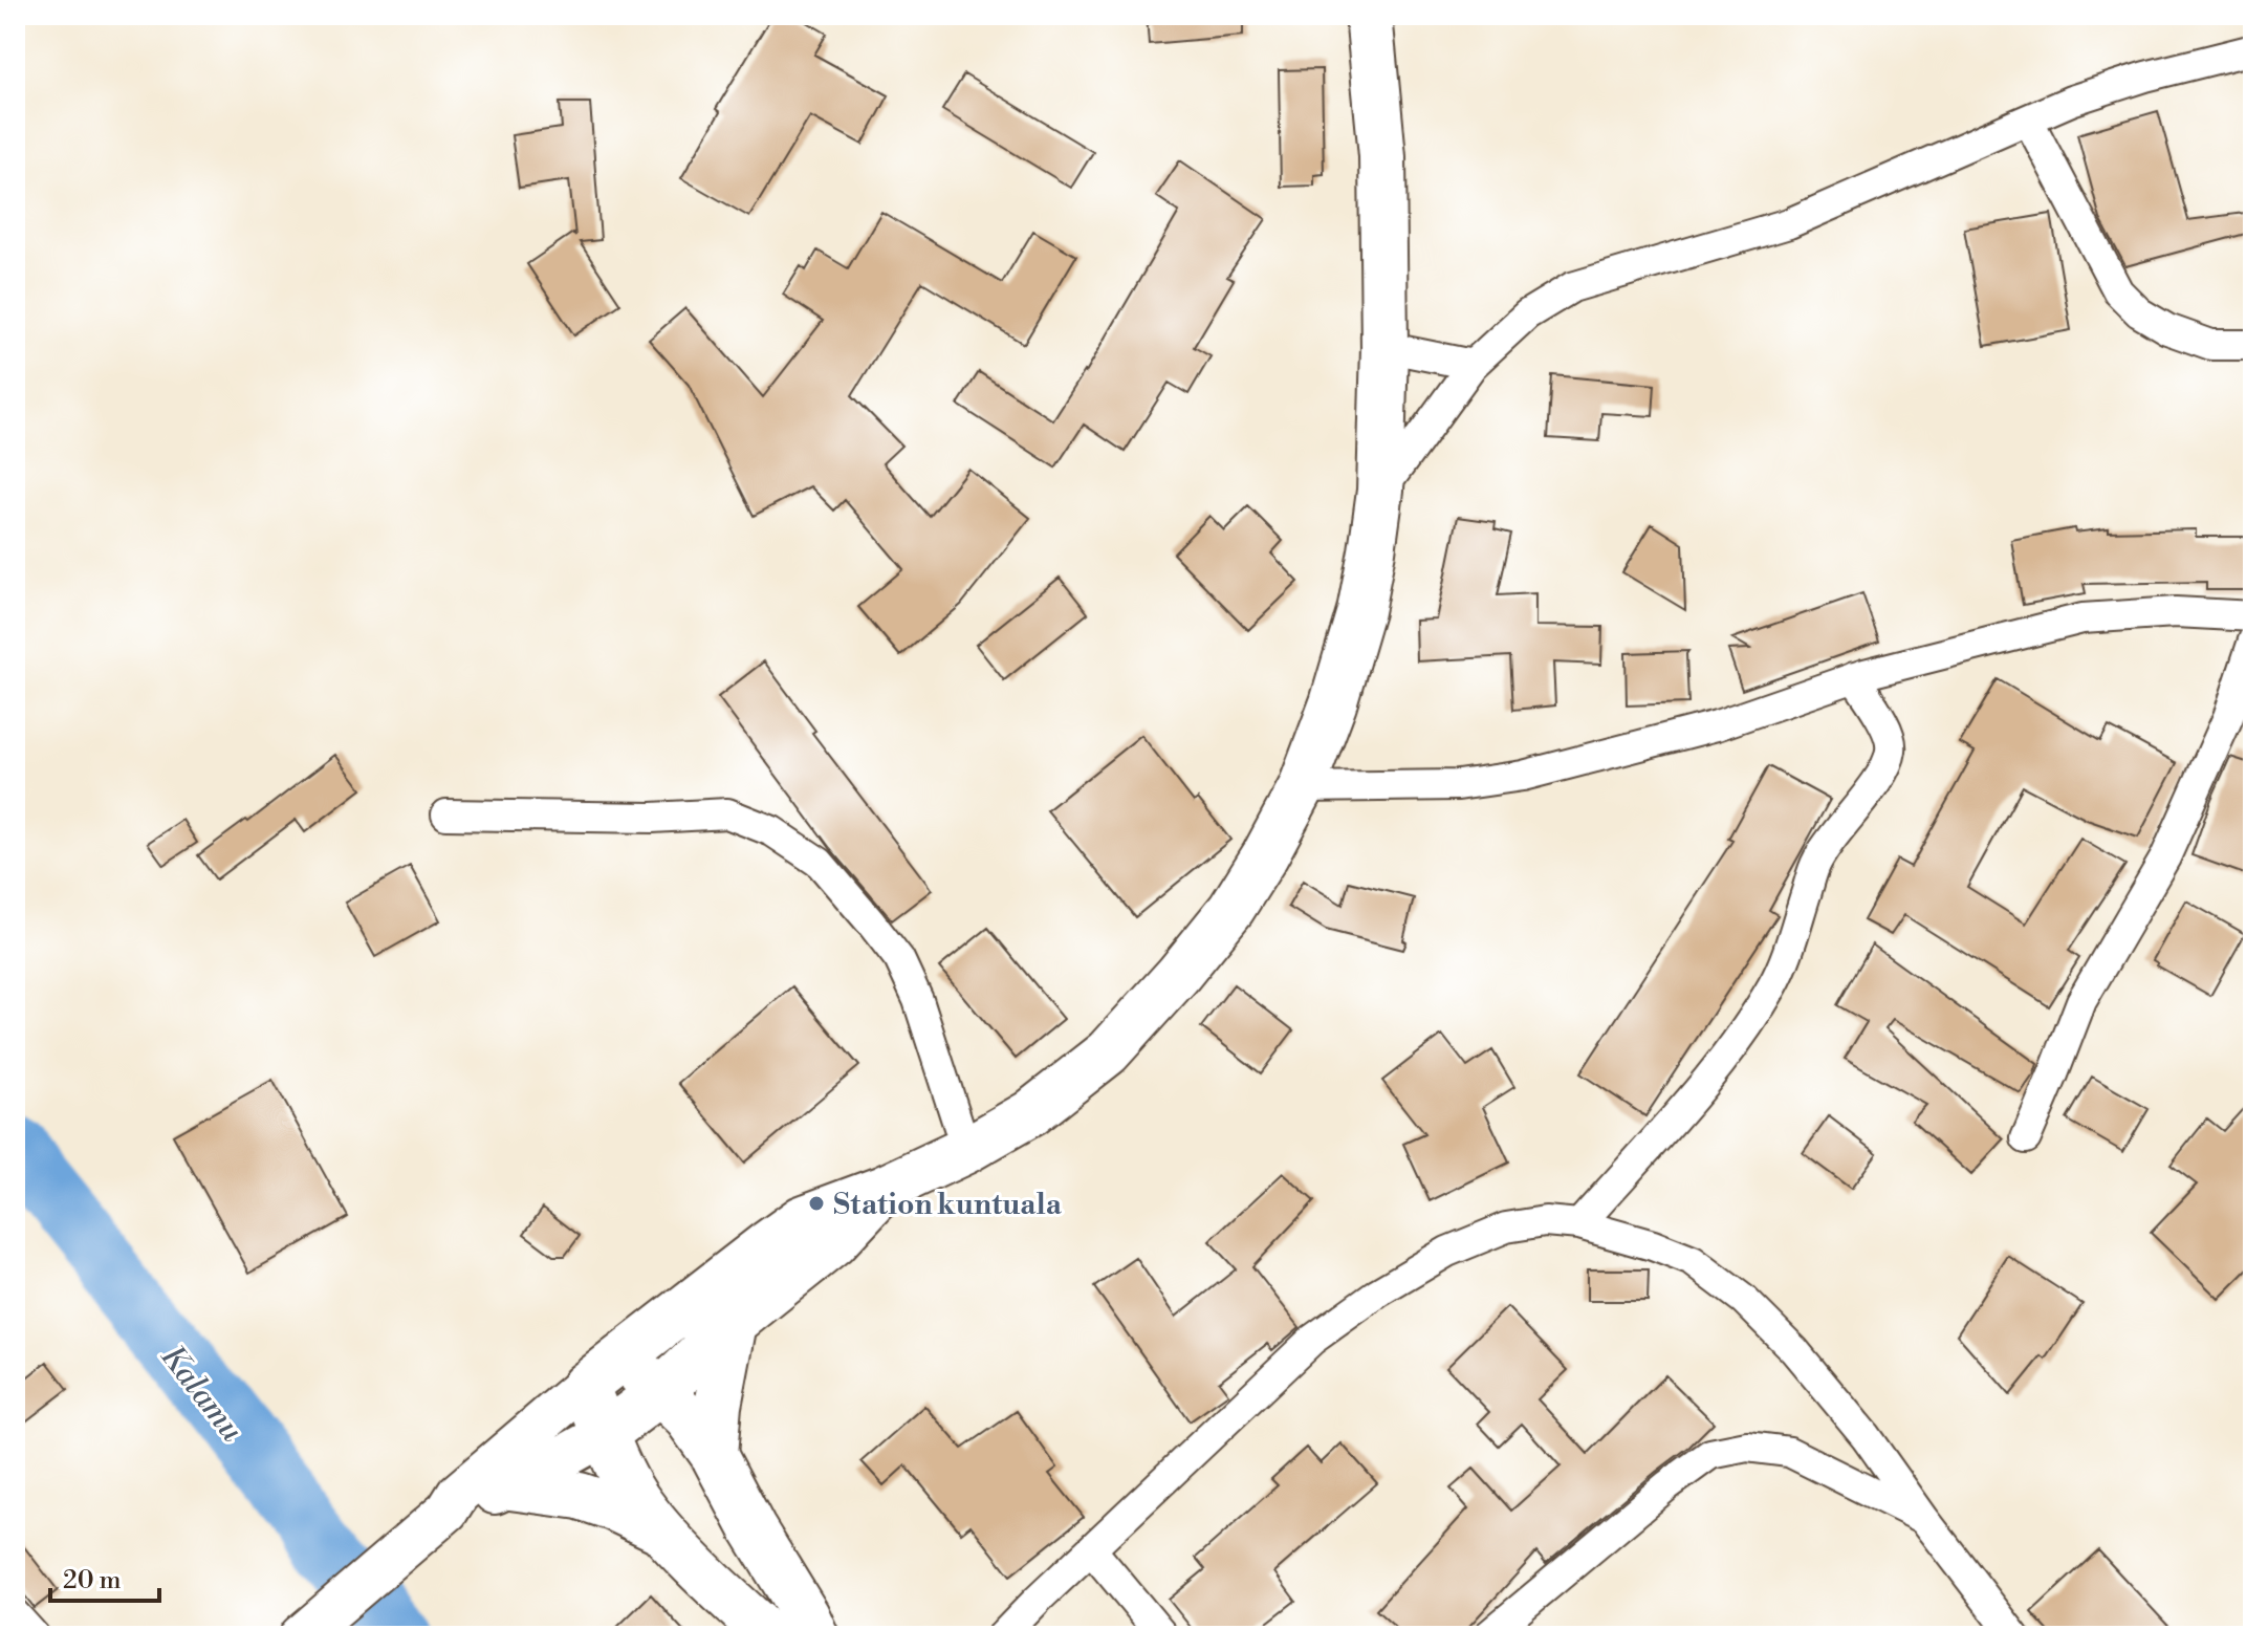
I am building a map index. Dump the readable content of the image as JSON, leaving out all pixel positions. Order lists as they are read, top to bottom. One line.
{"water":["Kalamu"],"places":["Station kuntuala"],"scale_bar":"20 m"}
